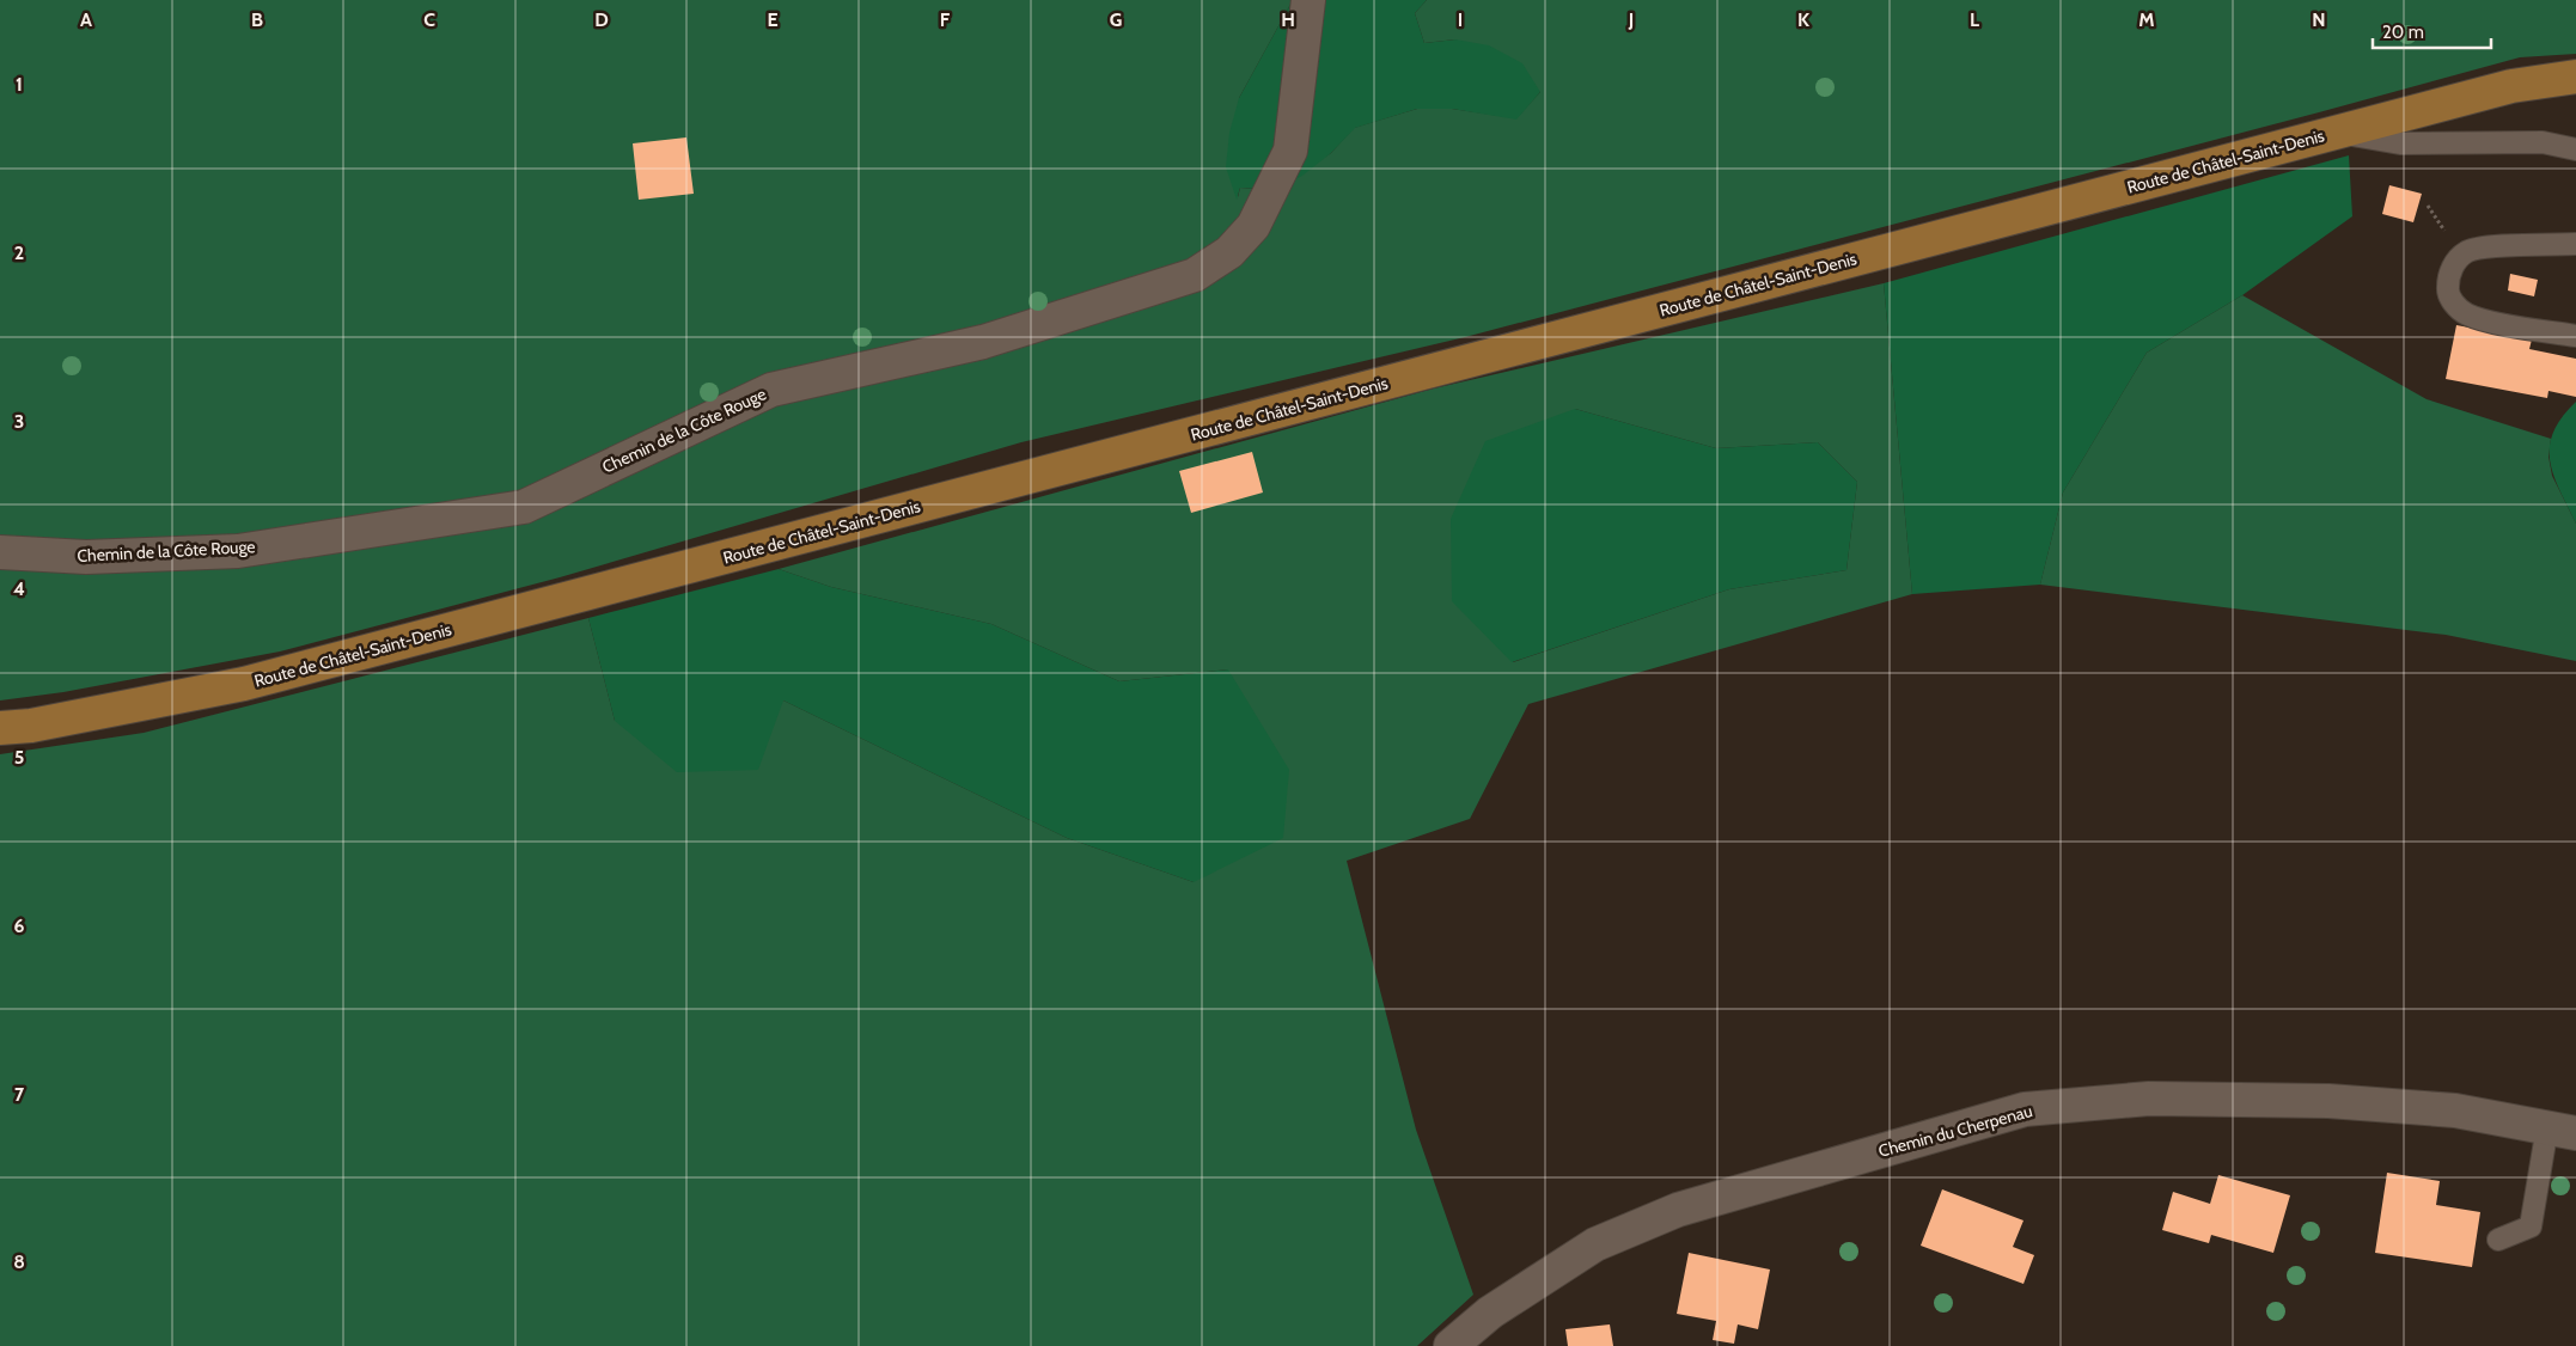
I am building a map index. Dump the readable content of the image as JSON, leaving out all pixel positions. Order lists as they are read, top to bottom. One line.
{"streets":{"main road":["Route de Châtel-Saint-Denis"],"street":["Chemin de la Côte Rouge","Chemin du Cherpenau"]},"scale_bar":"20 m","grid":{"columns":["A","B","C","D","E","F","G","H","I","J","K","L","M","N"],"rows":["1","2","3","4","5","6","7","8"]}}
